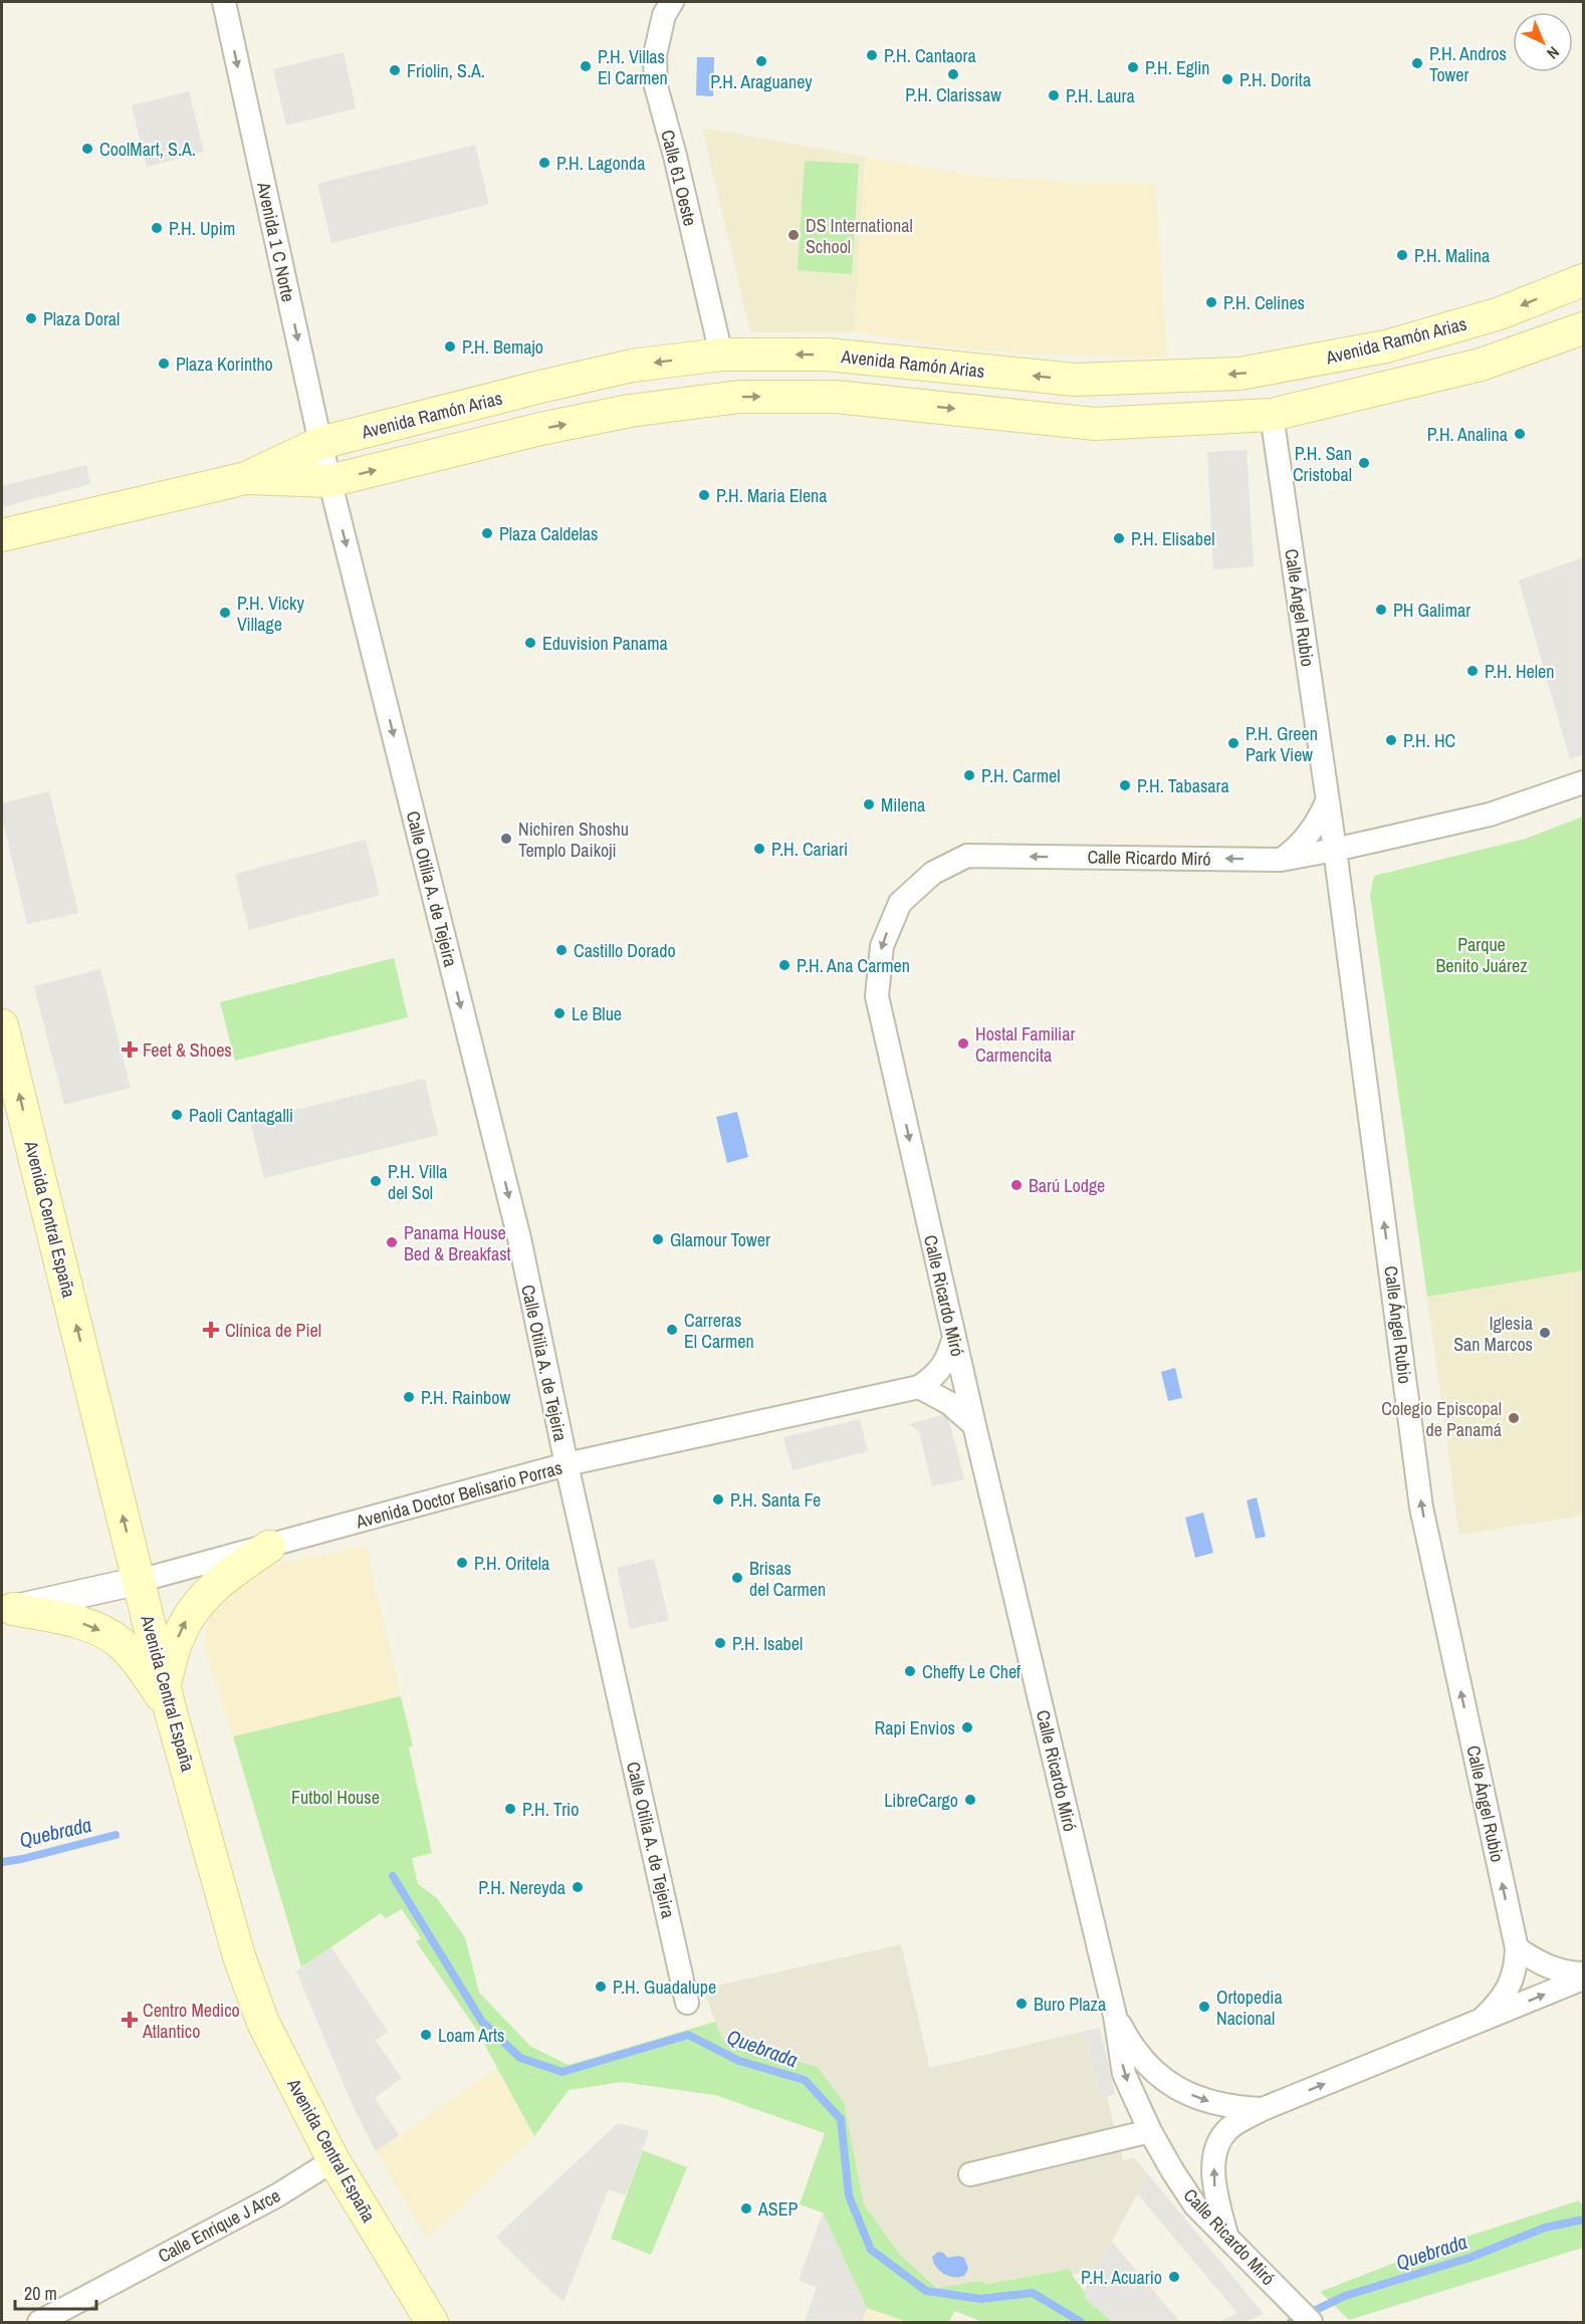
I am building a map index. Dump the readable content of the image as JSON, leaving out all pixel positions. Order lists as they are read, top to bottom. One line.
{"streets":{"main road":["Avenida Ramón Arias","Avenida Central España"],"street":["Calle 61 Oeste","Avenida 1 C Norte","Calle Ángel Rubio","Calle Ricardo Miró","Calle Otilia A. de Tejeira","Avenida Doctor Belisario Porras","Calle Enrique J Arce"]},"crossings":[["Calle 61 Oeste","Avenida Ramón Arias"],["Avenida 1 C Norte","Avenida Ramón Arias"],["Avenida 1 C Norte","Calle Otilia A. de Tejeira"],["Avenida Ramón Arias","Calle Ángel Rubio"],["Avenida Ramón Arias","Calle Otilia A. de Tejeira"],["Calle Ángel Rubio","Calle Ricardo Miró"],["Calle Ricardo Miró","Avenida Doctor Belisario Porras"],["Calle Otilia A. de Tejeira","Avenida Doctor Belisario Porras"],["Avenida Central España","Avenida Doctor Belisario Porras"],["Avenida Central España","Calle Enrique J Arce"]],"one_way":["Avenida 1 C Norte","Calle Ángel Rubio","Calle Otilia A. de Tejeira","Avenida Central España"],"water":["Quebrada"],"parks":["Parque Benito Juárez","Futbol House"],"places":{"other":["P.H. Cantaora","P.H. Araguaney","P.H. Andros Tower","P.H. Villas El Carmen","P.H. Eglin","Friolin, S.A.","P.H. Clarissaw","P.H. Dorita","P.H. Laura","CoolMart, S.A.","P.H. Lagonda","P.H. Upim","DS International School","P.H. Malina","P.H. Celines","Plaza Doral","P.H. Bemajo","Plaza Korintho","P.H. Analina","P.H. San Cristobal","P.H. Maria Elena","Plaza Caldelas","P.H. Elisabel","PH Galimar","P.H. Vicky Village","Eduvision Panama","P.H. Helen","P.H. HC","P.H. Green Park View","P.H. Carmel","P.H. Tabasara","Milena","Nichiren Shoshu Templo Daikoji","P.H. Cariari","Castillo Dorado","P.H. Ana Carmen","Le Blue","Hostal Familiar Carmencita","Paoli Cantagalli","P.H. Villa del Sol","Barú Lodge","Glamour Tower","Panama House Bed & Breakfast","Carreras El Carmen","Iglesia San Marcos","P.H. Rainbow","Colegio Episcopal de Panamá","P.H. Santa Fe","P.H. Oritela","Brisas del Carmen","P.H. Isabel","Cheffy Le Chef","Rapi Envios","LibreCargo","P.H. Trio","P.H. Nereyda","P.H. Guadalupe","Buro Plaza","Ortopedia Nacional","Loam Arts","ASEP","P.H. Acuario"],"health":["Feet & Shoes","Clínica de Piel","Centro Medico Atlantico"]},"scale_bar":"20 m","north":"bottom right"}
